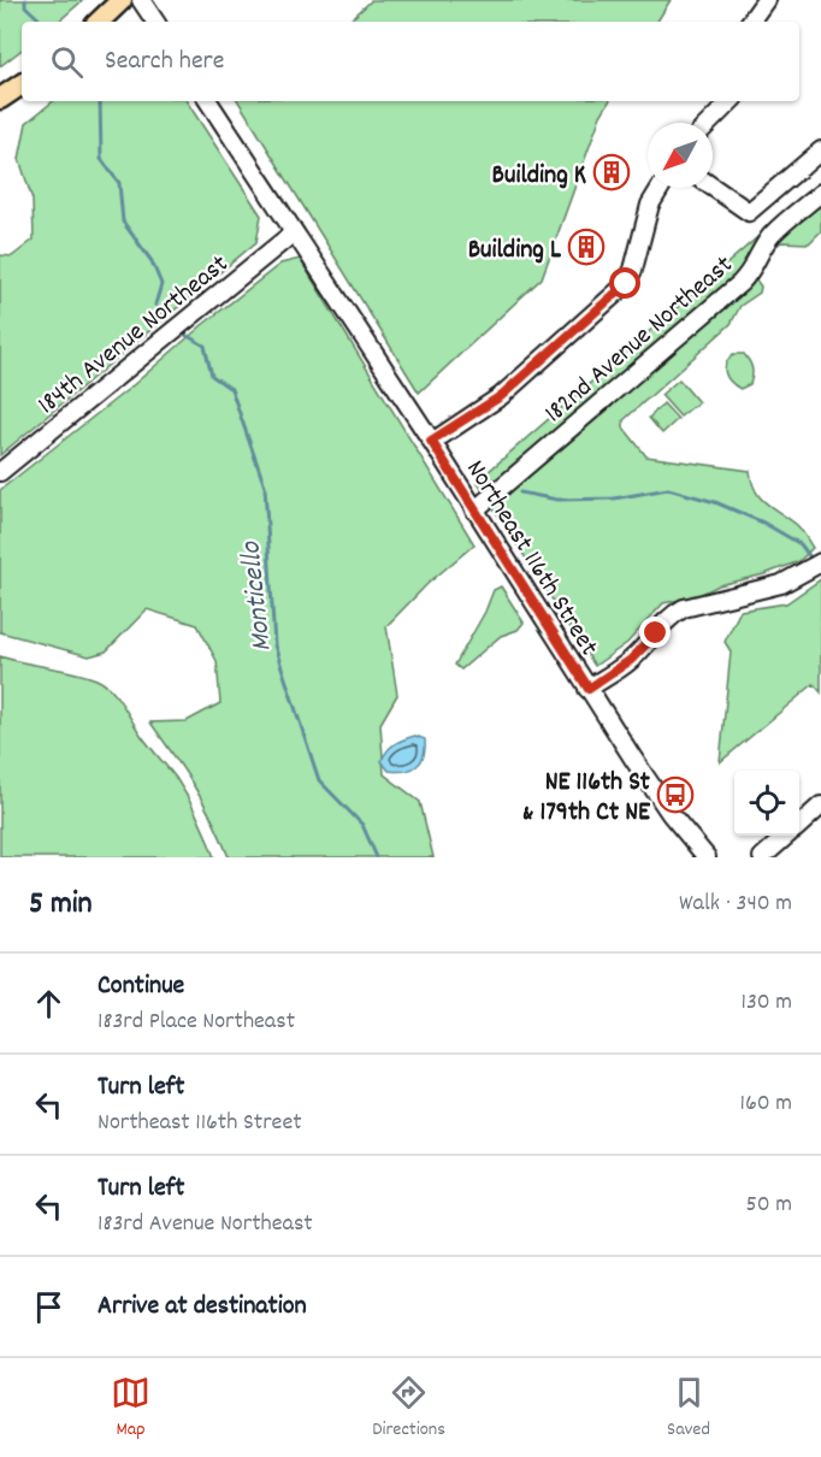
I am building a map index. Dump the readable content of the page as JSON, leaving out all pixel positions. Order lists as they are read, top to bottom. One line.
{"streets":{"street":["184th Avenue Northeast","182nd Avenue Northeast","Northeast 116th Street"]},"crossings":[["184th Avenue Northeast","Northeast 116th Street"],["182nd Avenue Northeast","Northeast 116th Street"]],"water":["Monticello"],"places":{"building":["Building K","Building L"],"bus stop":["NE 116th St & 179th Ct NE"]},"north":"bottom left","page":{"search":"Search here","heading":["5 min","Walk · 340 m"],"list":[["Continue","183rd Place Northeast","130 m"],["Turn left","Northeast 116th Street","160 m"],["Turn left","183rd Avenue Northeast","50 m"],"Arrive at destination"],"nav":["Map","Directions","Saved"]}}
